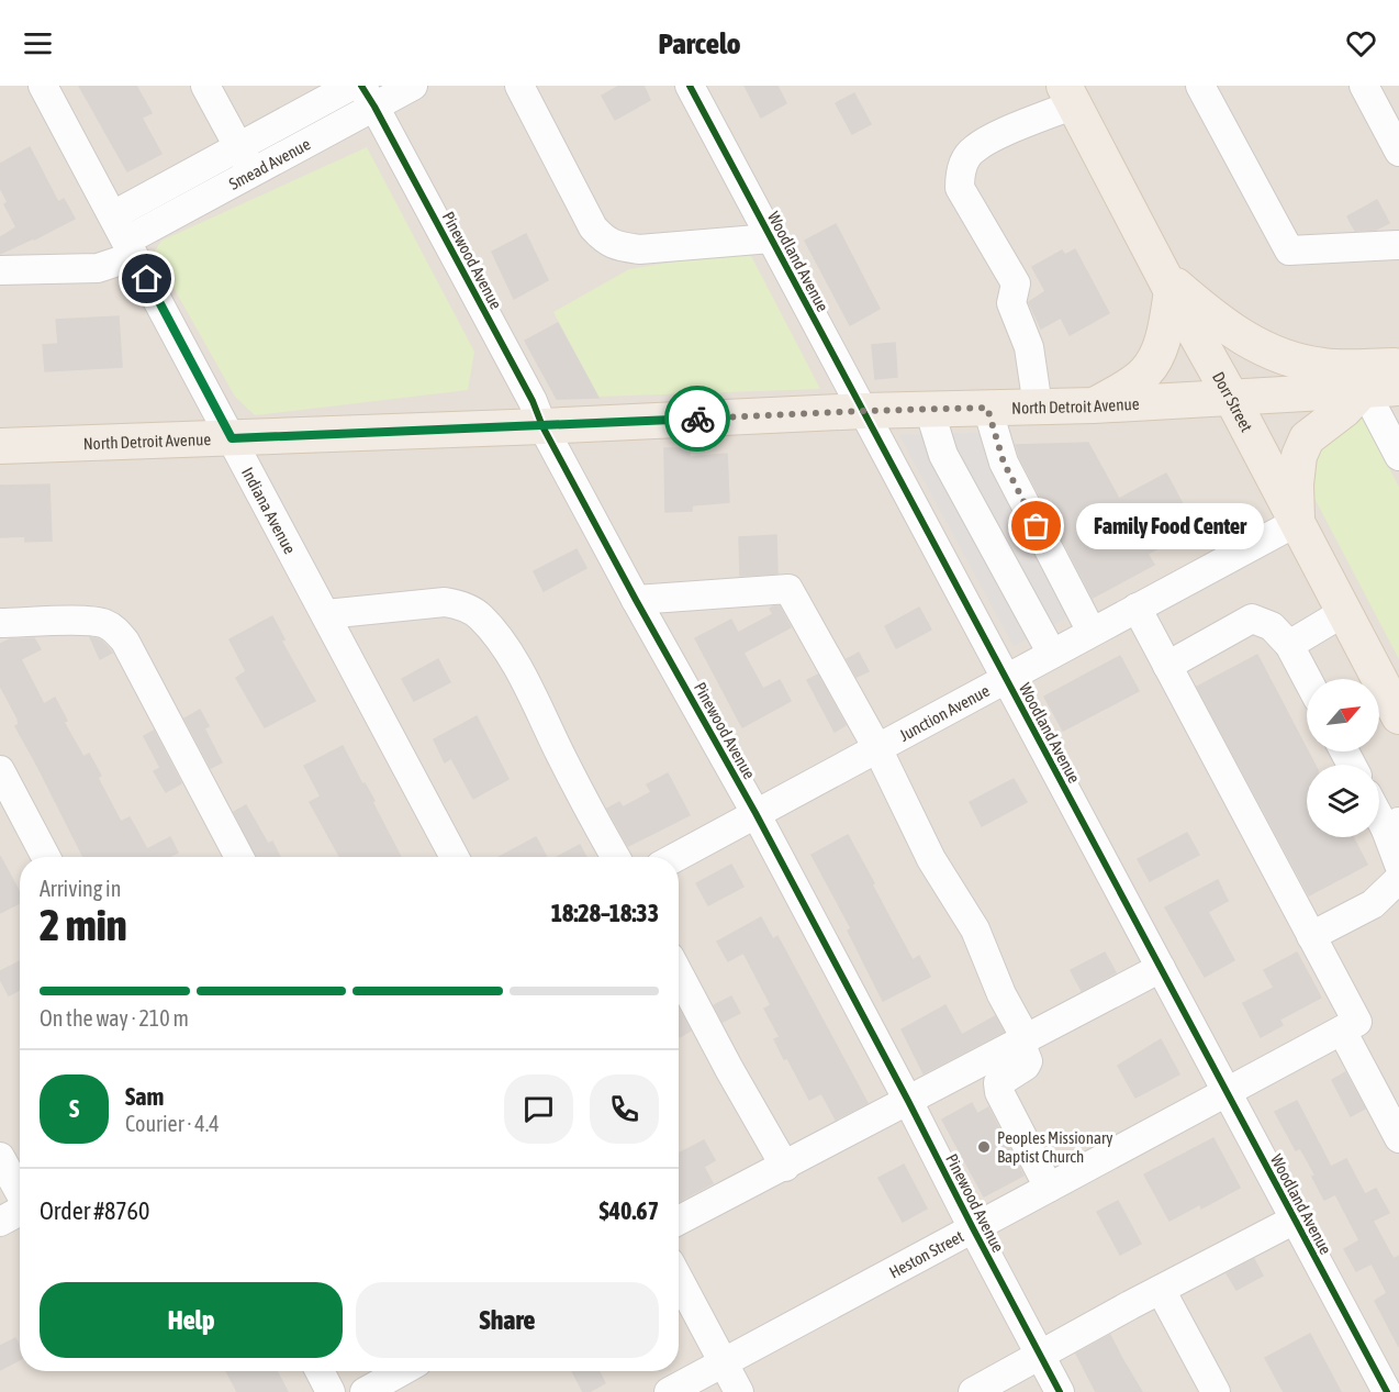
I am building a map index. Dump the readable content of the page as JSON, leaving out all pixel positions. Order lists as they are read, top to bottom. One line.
{"streets":{"main road":["Dorr Street","North Detroit Avenue"],"street":["Smead Avenue","Pinewood Avenue","Woodland Avenue","Indiana Avenue","Junction Avenue","Heston Street"]},"crossings":[["Smead Avenue","Pinewood Avenue"],["Smead Avenue","Indiana Avenue"],["Pinewood Avenue","North Detroit Avenue"],["Pinewood Avenue","Junction Avenue"],["Pinewood Avenue","Heston Street"],["Woodland Avenue","North Detroit Avenue"],["Woodland Avenue","Junction Avenue"],["Woodland Avenue","Heston Street"],["Dorr Street","North Detroit Avenue"],["Dorr Street","Junction Avenue"],["North Detroit Avenue","Indiana Avenue"]],"places":["Family Food Center","Peoples Missionary Baptist Church"],"north":"top right","page":{"header":"Parcelo","bubble":"Family Food Center","heading":["2 min","Arriving in","18:28–18:33"],"panel":["Sam","Courier · 4.4","Order #8760","$40.67"],"bar":"On the way · 210 m","round":"S","buttons":["Help","Share"]}}
